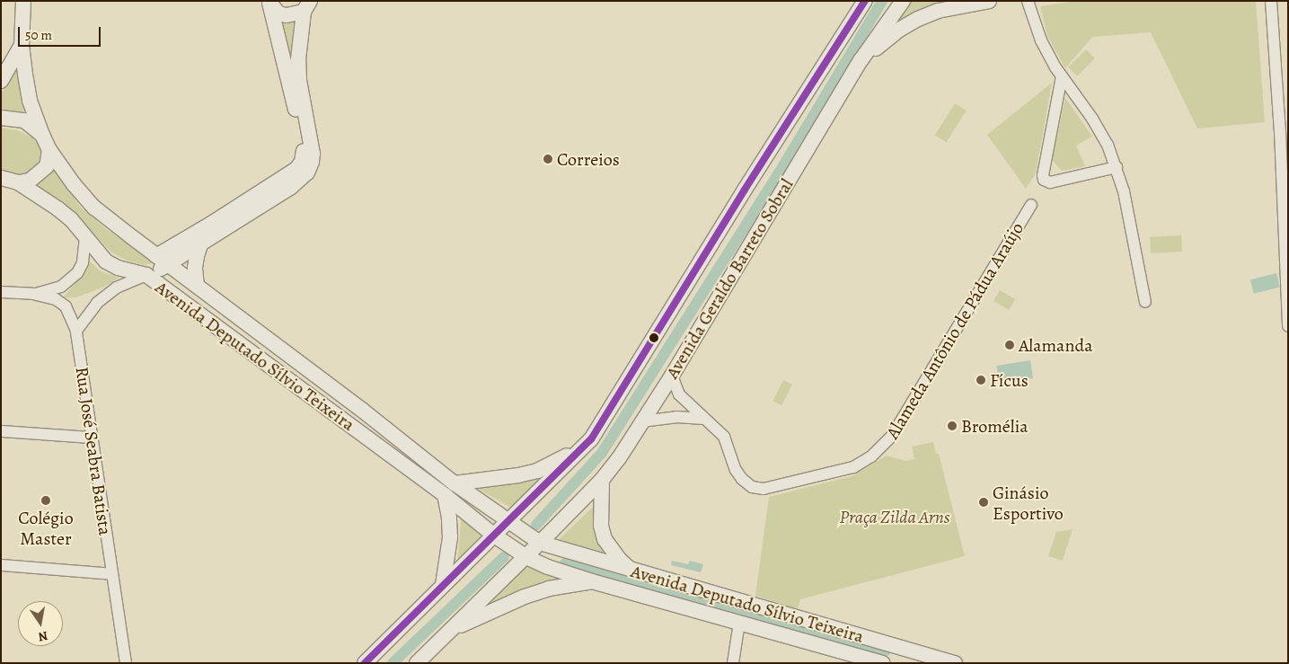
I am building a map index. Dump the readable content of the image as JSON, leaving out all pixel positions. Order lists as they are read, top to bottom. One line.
{"streets":{"main road":["Avenida Geraldo Barreto Sobral","Avenida Deputado Sílvio Teixeira"],"street":["Alameda Antônio de Pádua Araújo","Rua José Seabra Batista"]},"crossings":[["Avenida Geraldo Barreto Sobral","Alameda Antônio de Pádua Araújo"],["Avenida Geraldo Barreto Sobral","Avenida Deputado Sílvio Teixeira"]],"parks":["Praça Zilda Arns"],"places":["Correios","Alamanda","Fícus","Bromélia","Colégio Master","Ginásio Esportivo"],"scale_bar":"50 m","north":"bottom"}
